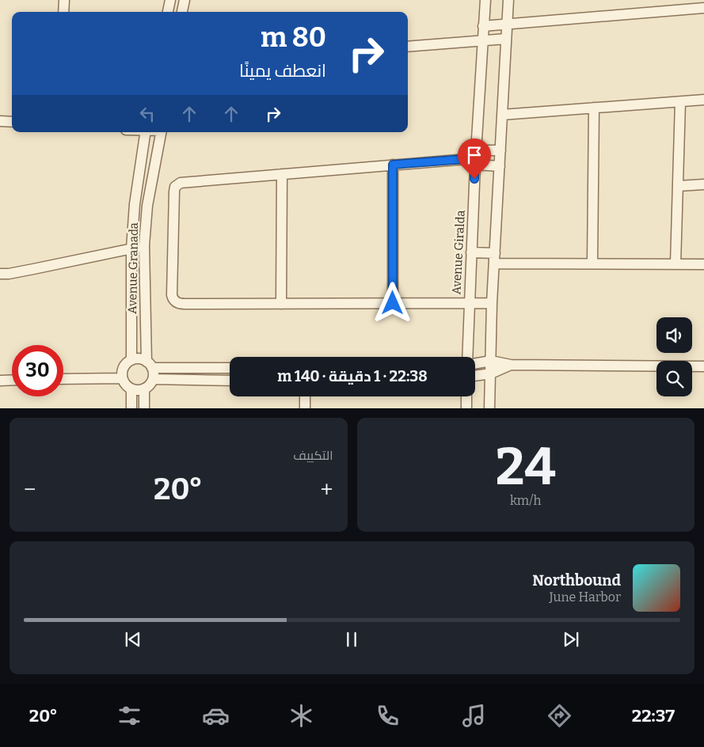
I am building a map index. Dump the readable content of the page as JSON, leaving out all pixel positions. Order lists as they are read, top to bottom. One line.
{"streets":{"street":["Avenue Giralda","Avenue Granada"]},"page":{"turn":["80 m","انعطف يمينًا"],"limit":"30","trip":"22:38 · 1 دقيقة · 140 m","tile":[["24","km/h"],"التكييف"],"heat":["−","20°","+"],"song":["Northbound","June Harbor"],"tabs":["22:37","20°"]}}
